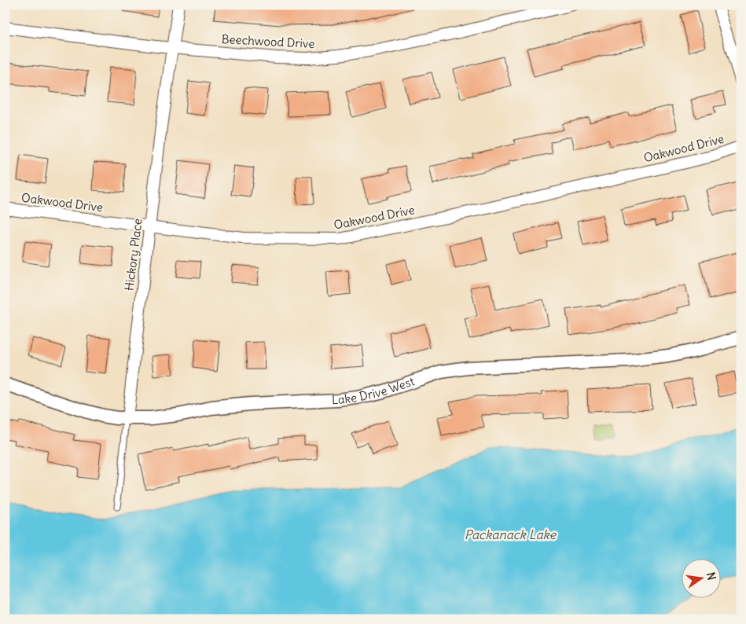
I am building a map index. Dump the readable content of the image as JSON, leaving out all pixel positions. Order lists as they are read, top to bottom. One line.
{"streets":{"street":["Beechwood Drive","Oakwood Drive","Hickory Place","Lake Drive West"]},"crossings":[["Beechwood Drive","Hickory Place"],["Oakwood Drive","Hickory Place"],["Hickory Place","Lake Drive West"]],"water":["Packanack Lake"],"north":"right"}
